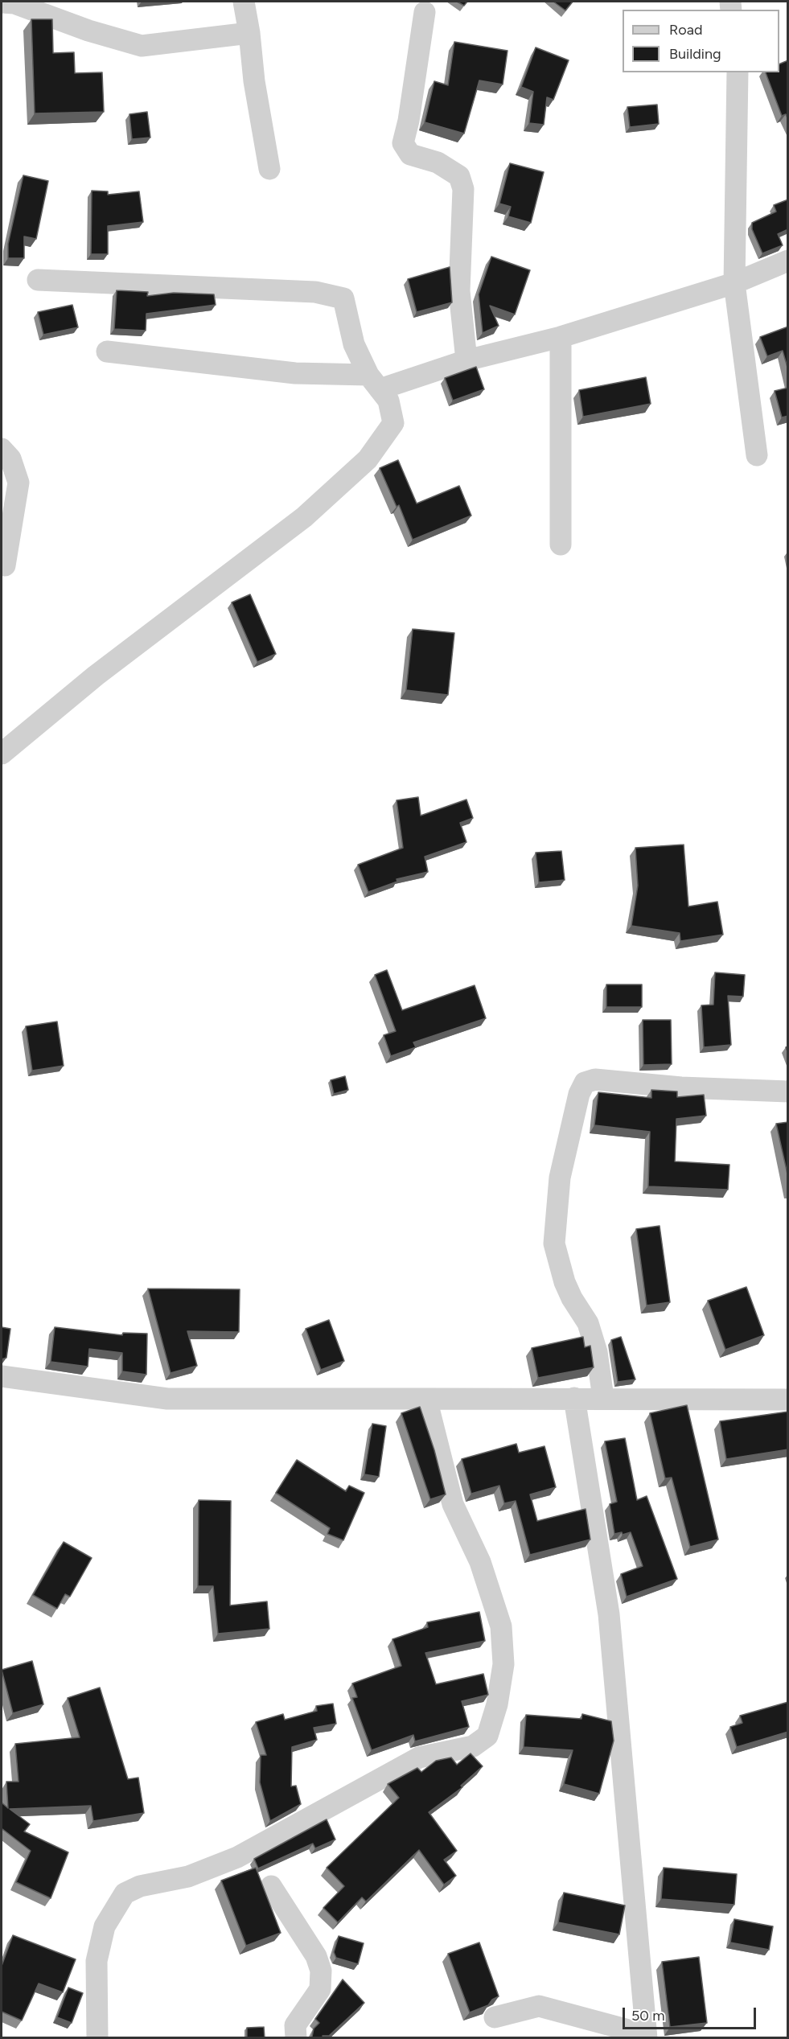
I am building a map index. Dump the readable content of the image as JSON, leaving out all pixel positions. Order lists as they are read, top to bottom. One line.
{"legend":["Road","Building"],"scale_bar":"50 m"}
